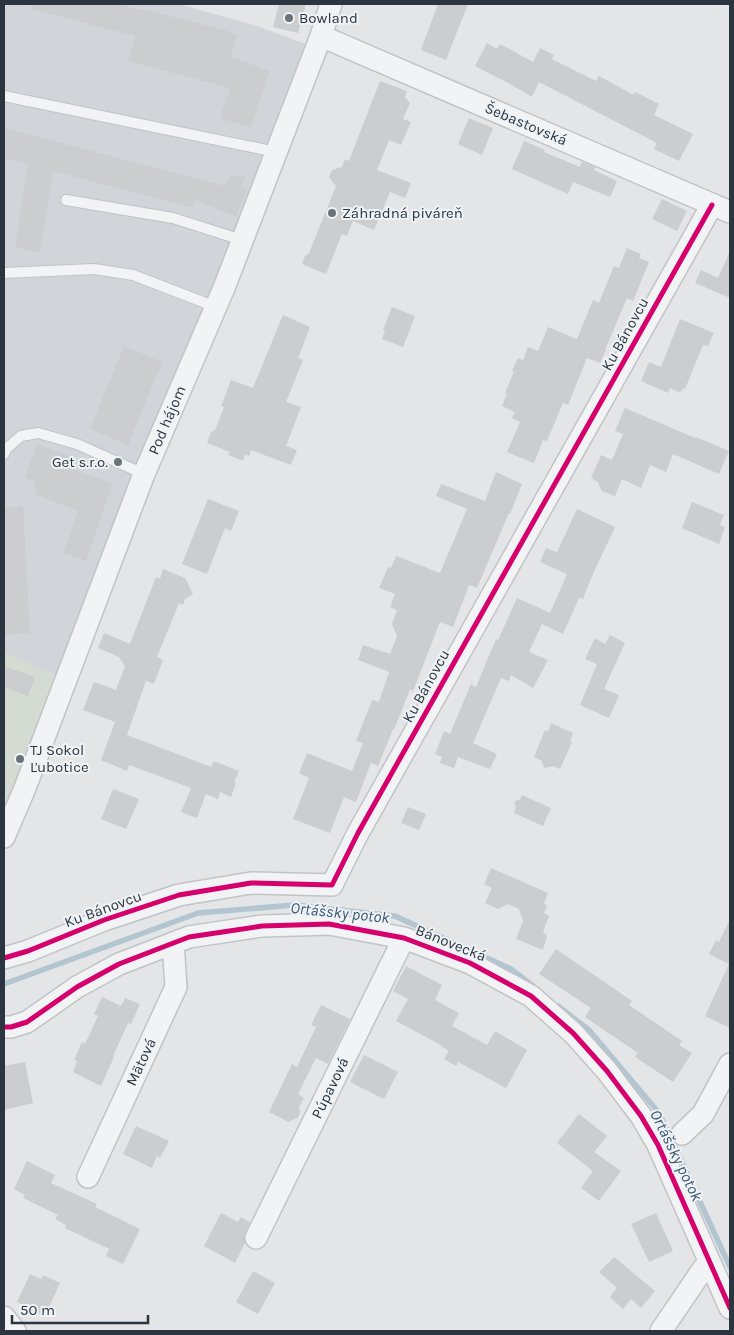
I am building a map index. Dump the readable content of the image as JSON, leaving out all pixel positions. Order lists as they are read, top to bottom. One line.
{"streets":{"street":["Šebastovská","Ku Bánovcu","Pod hájom","Bánovecká","Mätová","Púpavová"]},"crossings":[["Šebastovská","Ku Bánovcu"],["Šebastovská","Pod hájom"],["Bánovecká","Mätová"],["Bánovecká","Púpavová"]],"water":["Ortášsky potok"],"places":["Bowland","Záhradná piváreň","Get s.r.o.","TJ Sokol Ľubotice"],"scale_bar":"50 m"}
